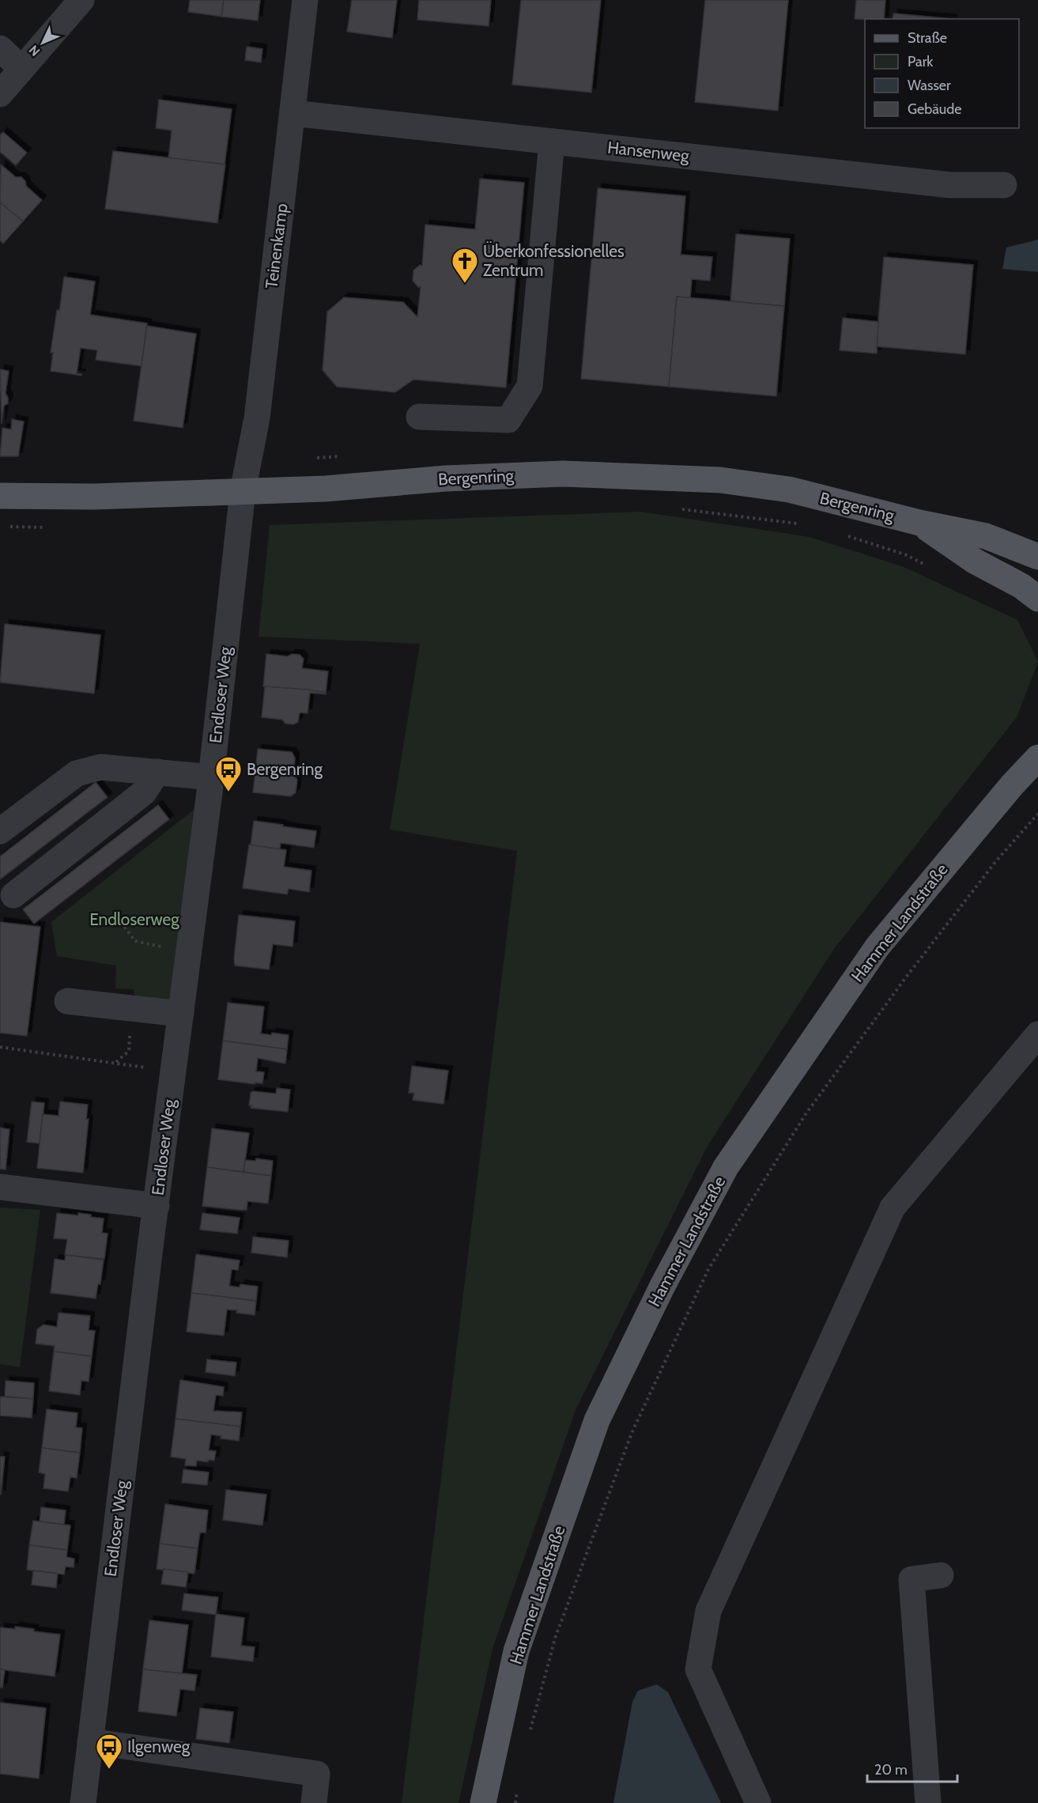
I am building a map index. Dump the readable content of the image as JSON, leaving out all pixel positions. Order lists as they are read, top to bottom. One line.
{"streets":{"main road":["Bergenring","Hammer Landstraße"],"street":["Hansenweg","Teinenkamp","Endloser Weg"]},"crossings":[["Hansenweg","Teinenkamp"],["Teinenkamp","Bergenring"],["Teinenkamp","Endloser Weg"],["Bergenring","Endloser Weg"]],"parks":["Endloserweg"],"places":{"church":["Überkonfessionelles Zentrum"],"bus stop":["Bergenring","Ilgenweg"]},"legend":["Straße","Park","Wasser","Gebäude"],"scale_bar":"20 m","north":"bottom left"}
